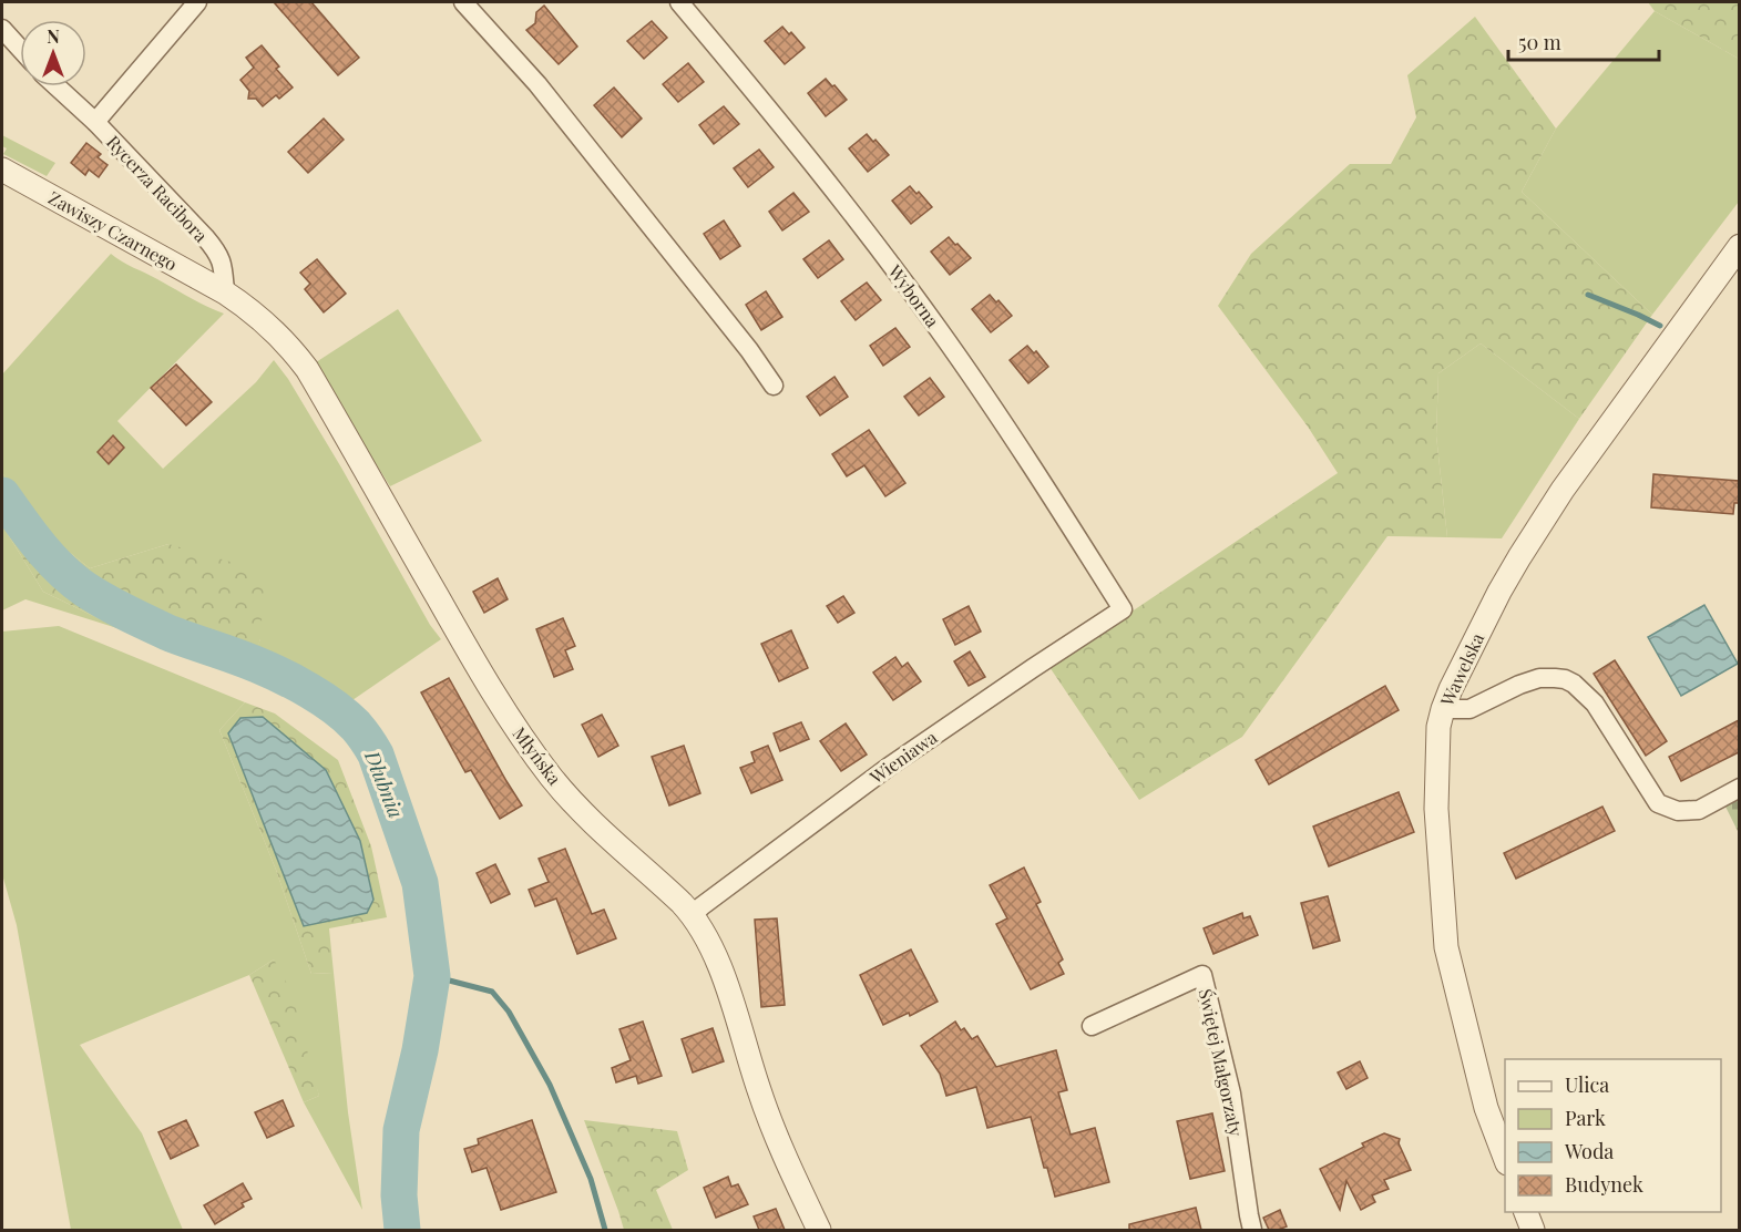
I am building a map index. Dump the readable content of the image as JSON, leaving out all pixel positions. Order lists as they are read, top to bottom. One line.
{"streets":{"street":["Rycerza Racibora","Zawiszy Czarnego","Wyborna","Wawelska","Młyńska","Wieniawa","Świętej Małgorzaty"]},"crossings":[["Rycerza Racibora","Zawiszy Czarnego"],["Rycerza Racibora","Młyńska"],["Zawiszy Czarnego","Młyńska"],["Wyborna","Wieniawa"],["Młyńska","Wieniawa"]],"water":["Dłubnia"],"legend":["Ulica","Park","Woda","Budynek"],"scale_bar":"50 m","north":"top"}
